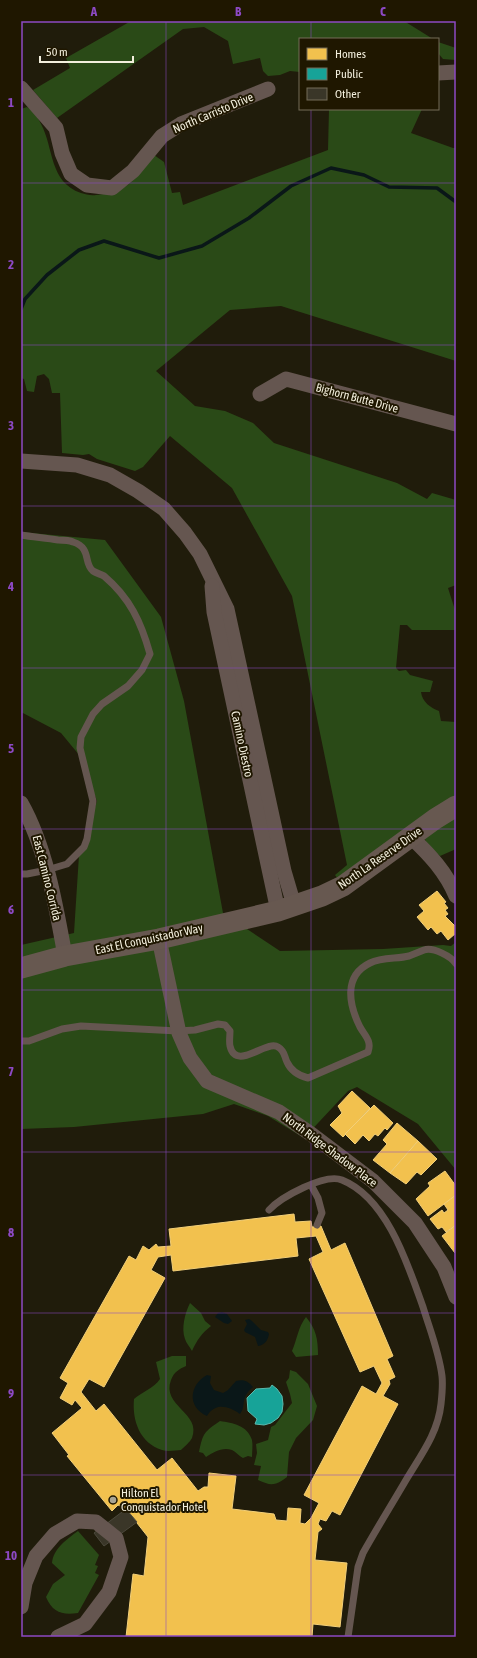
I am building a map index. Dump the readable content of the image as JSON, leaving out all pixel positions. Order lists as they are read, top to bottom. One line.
{"streets":{"street":["North Carristo Drive","Bighorn Butte Drive","Camino Diestro","North La Reserve Drive","East Camino Corrida","East El Conquistador Way","North Ridge Shadow Place"]},"crossings":[["Camino Diestro","North La Reserve Drive"],["Camino Diestro","East El Conquistador Way"],["North La Reserve Drive","East El Conquistador Way"],["East Camino Corrida","East El Conquistador Way"],["East El Conquistador Way","North Ridge Shadow Place"]],"places":["Hilton El Conquistador Hotel"],"legend":["Homes","Public","Other"],"scale_bar":"50 m","grid":{"columns":["A","B","C"],"rows":["1","2","3","4","5","6","7","8","9","10"]}}
